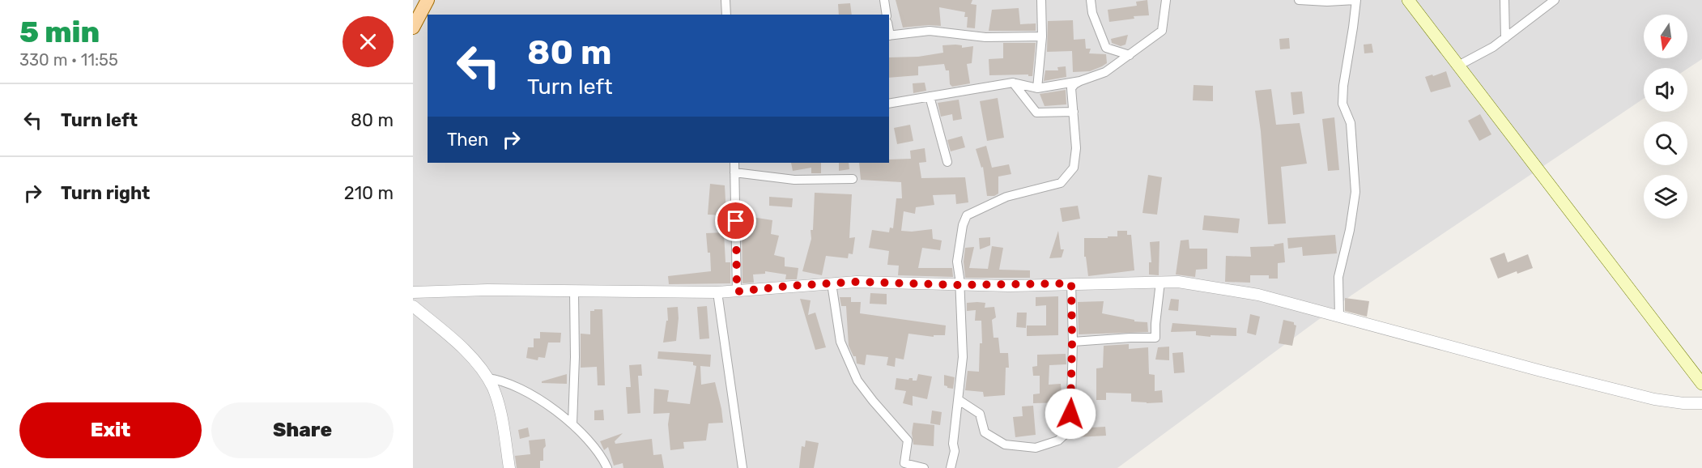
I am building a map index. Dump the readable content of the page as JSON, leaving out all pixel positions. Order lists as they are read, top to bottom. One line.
{"north":"bottom","page":{"heading":["5 min","330 m · 11:55"],"turn":["80 m","Turn left"],"list":[{"name":"Turn left","value":"80 m"},{"name":"Turn right","value":"210 m"}],"then":"Then","buttons":["Exit","Share"]}}
